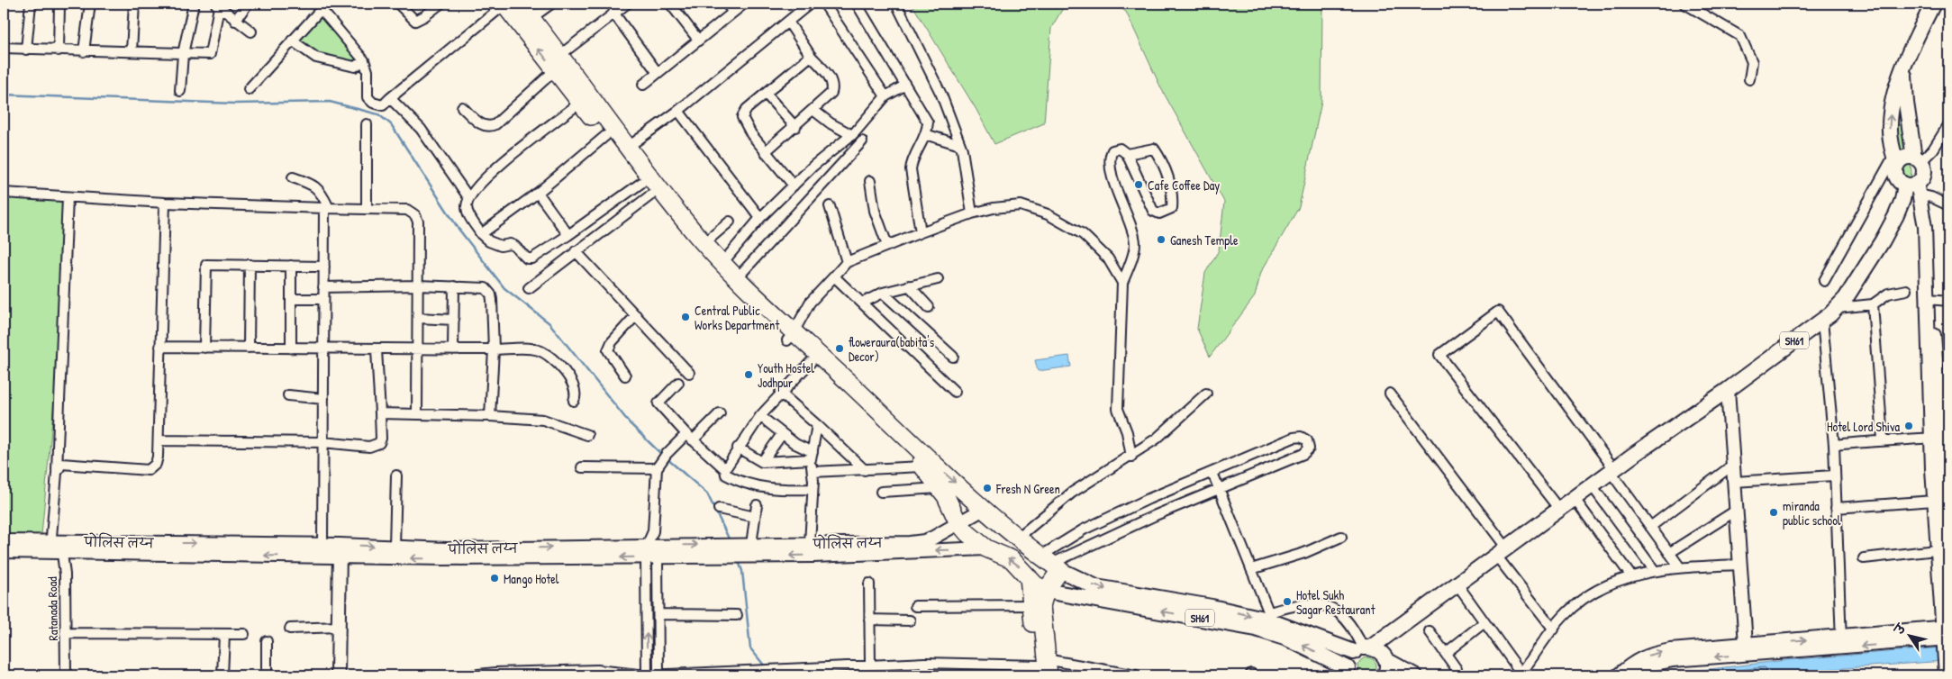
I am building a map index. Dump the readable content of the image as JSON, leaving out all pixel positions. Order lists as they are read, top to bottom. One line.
{"streets":{"main road":["SH61"],"street":["पोलिस लय्न","Ratanada Road"]},"crossings":[["पोलिस लय्न","Ratanada Road"]],"places":["Cafe Coffee Day","Ganesh Temple","Central Public Works Department","floweraura(babita's Decor)","Youth Hostel Jodhpur","Hotel Lord Shiva","Fresh N Green","miranda public school","Mango Hotel","Hotel Sukh Sagar Restaurant"],"north":"top left"}
